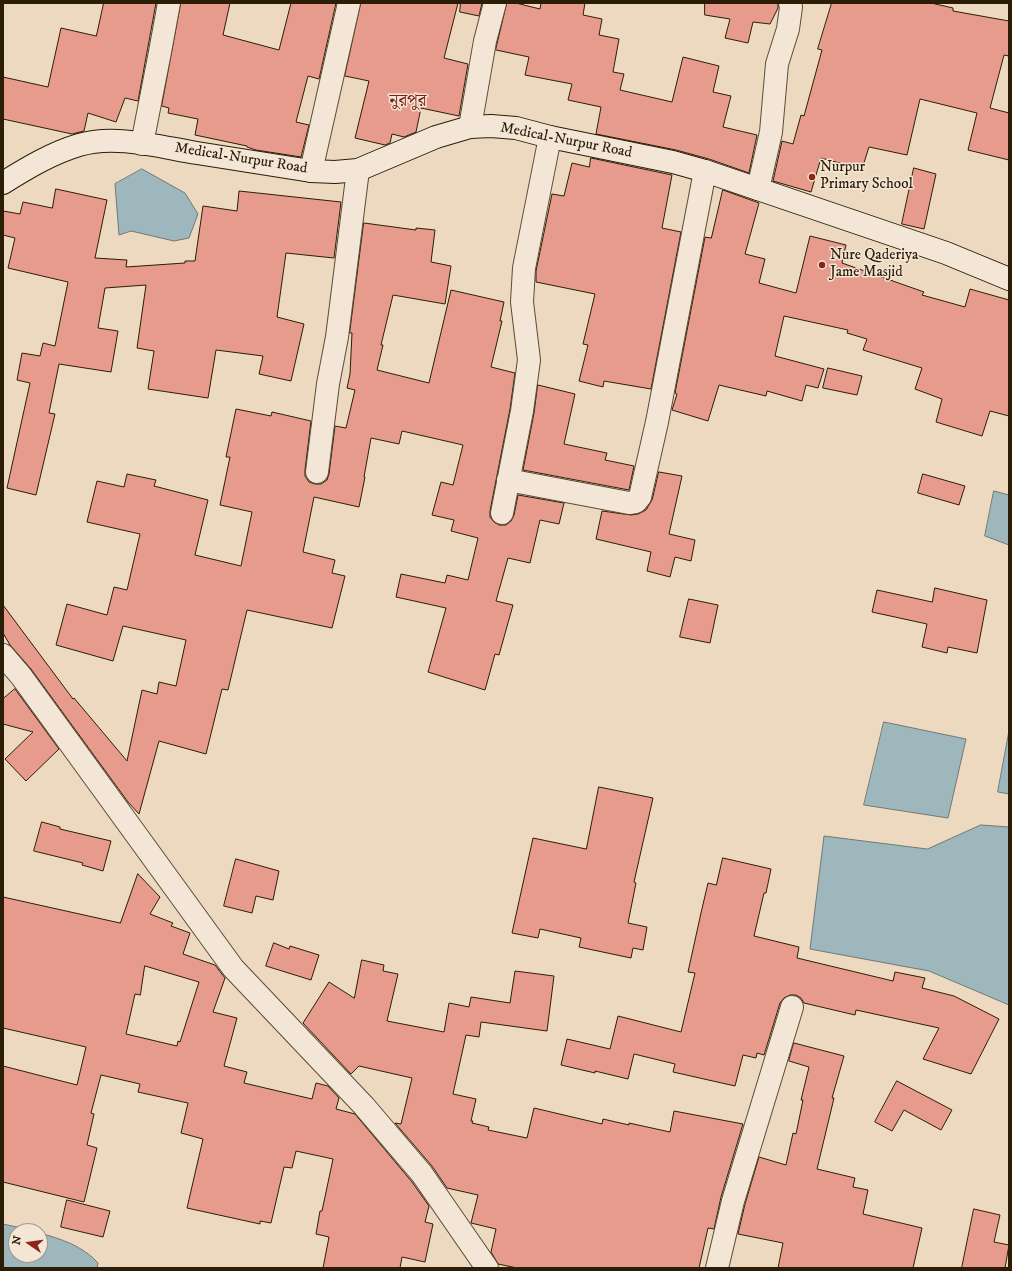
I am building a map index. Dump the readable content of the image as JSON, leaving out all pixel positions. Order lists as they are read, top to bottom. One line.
{"streets":{"street":["Medical-Nurpur Road"]},"districts":["নুরপুর"],"places":["Nurpur Primary School","Nure Qaderiya Jame Masjid"],"north":"left"}
